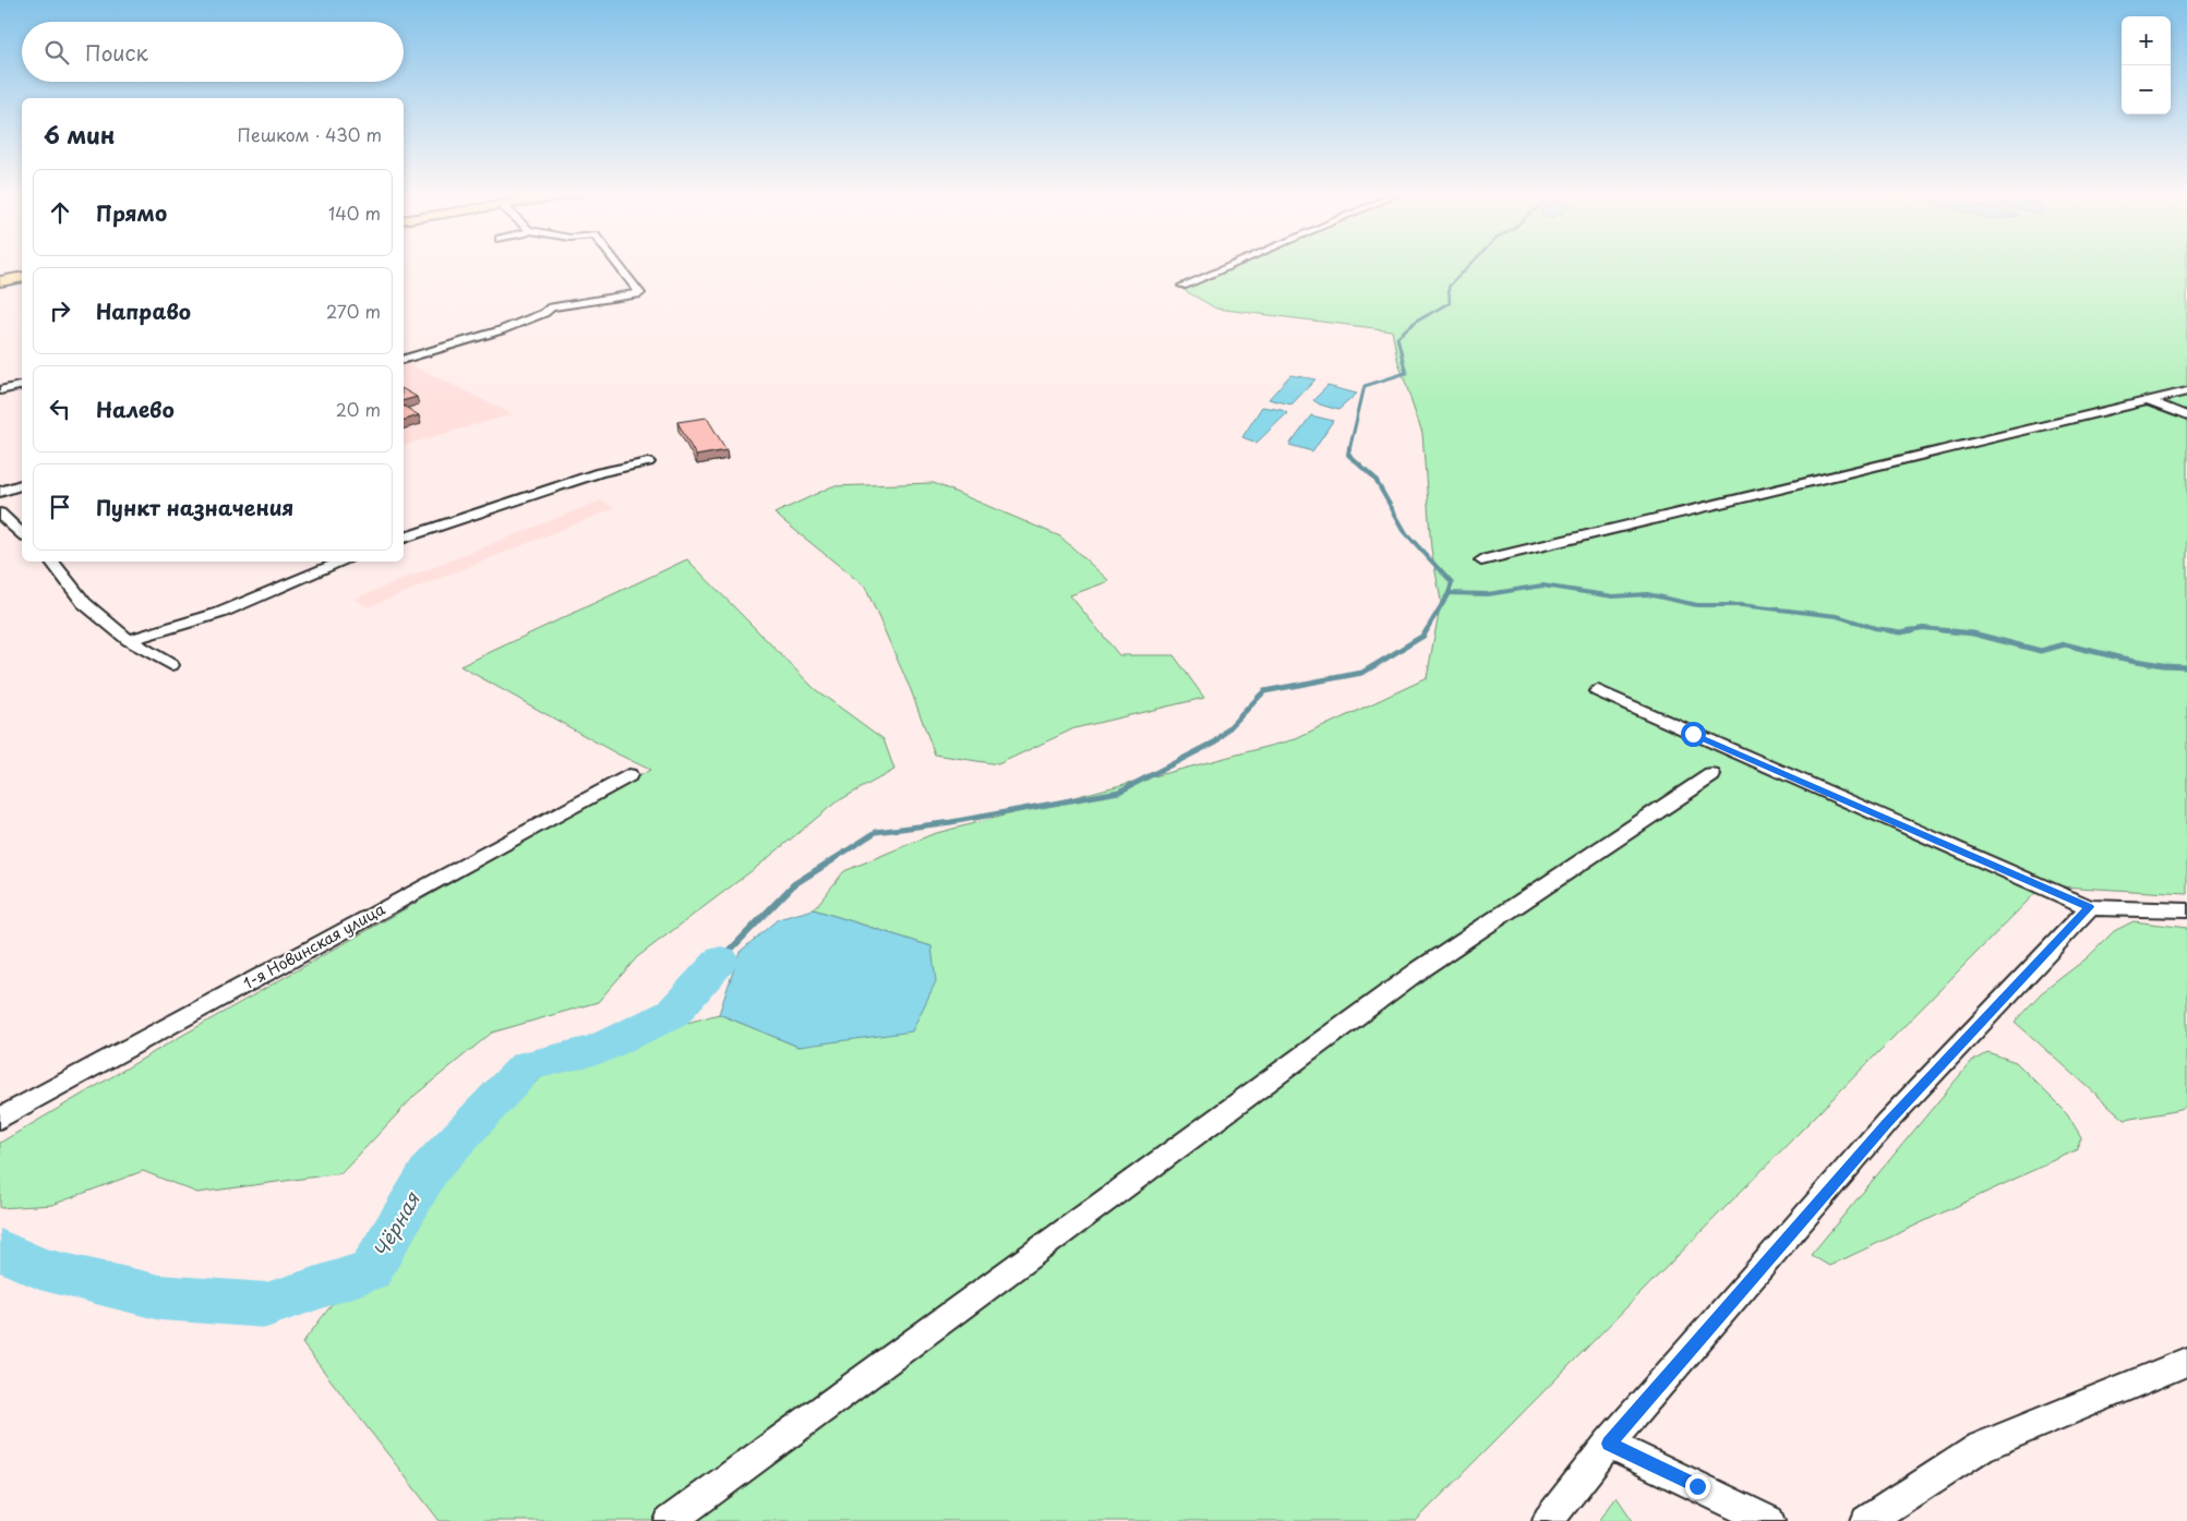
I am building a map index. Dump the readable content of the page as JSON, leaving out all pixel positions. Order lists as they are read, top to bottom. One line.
{"streets":{"street":["1-я Новинская улица"]},"water":["Чёрная"],"page":{"map_buttons":["+","−"],"search":"Поиск","heading":["6 мин","Пешком · 430 m"],"list":[["Прямо","140 m"],["Направо","270 m"],["Налево","20 m"],"Пункт назначения"]}}
